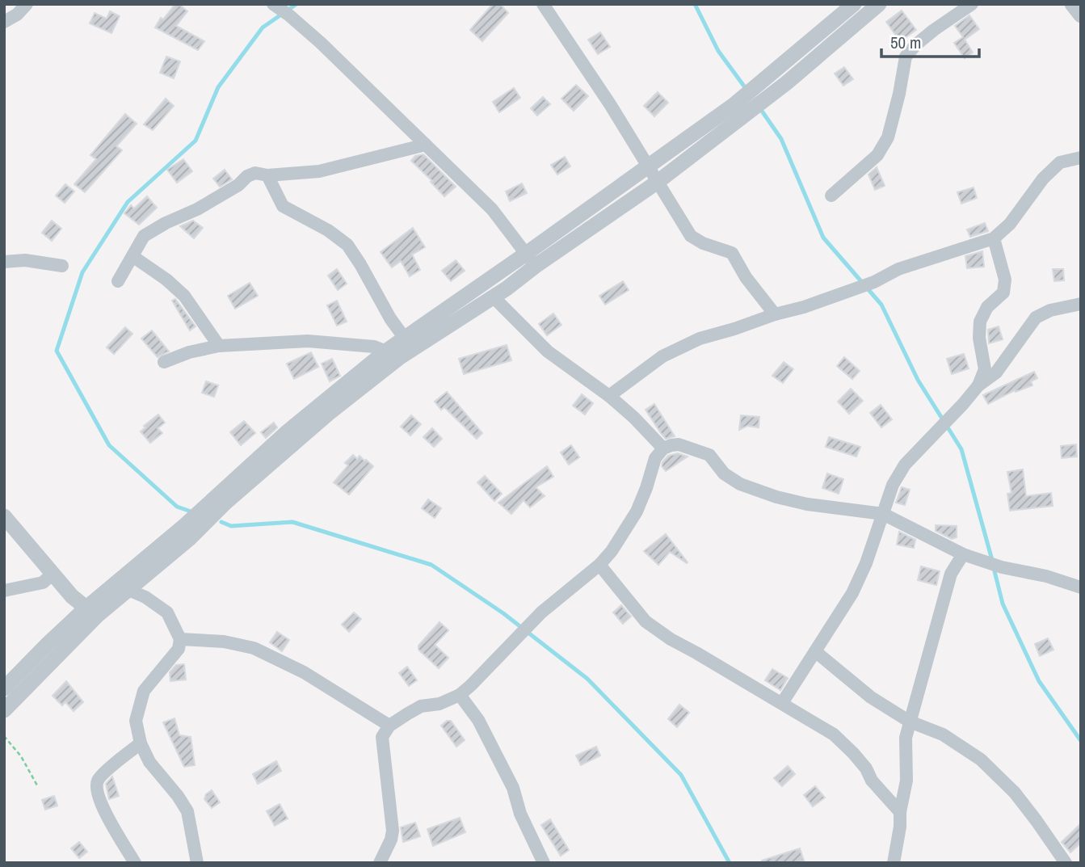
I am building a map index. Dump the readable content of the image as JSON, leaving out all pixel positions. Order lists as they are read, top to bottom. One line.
{"scale_bar":"50 m"}
